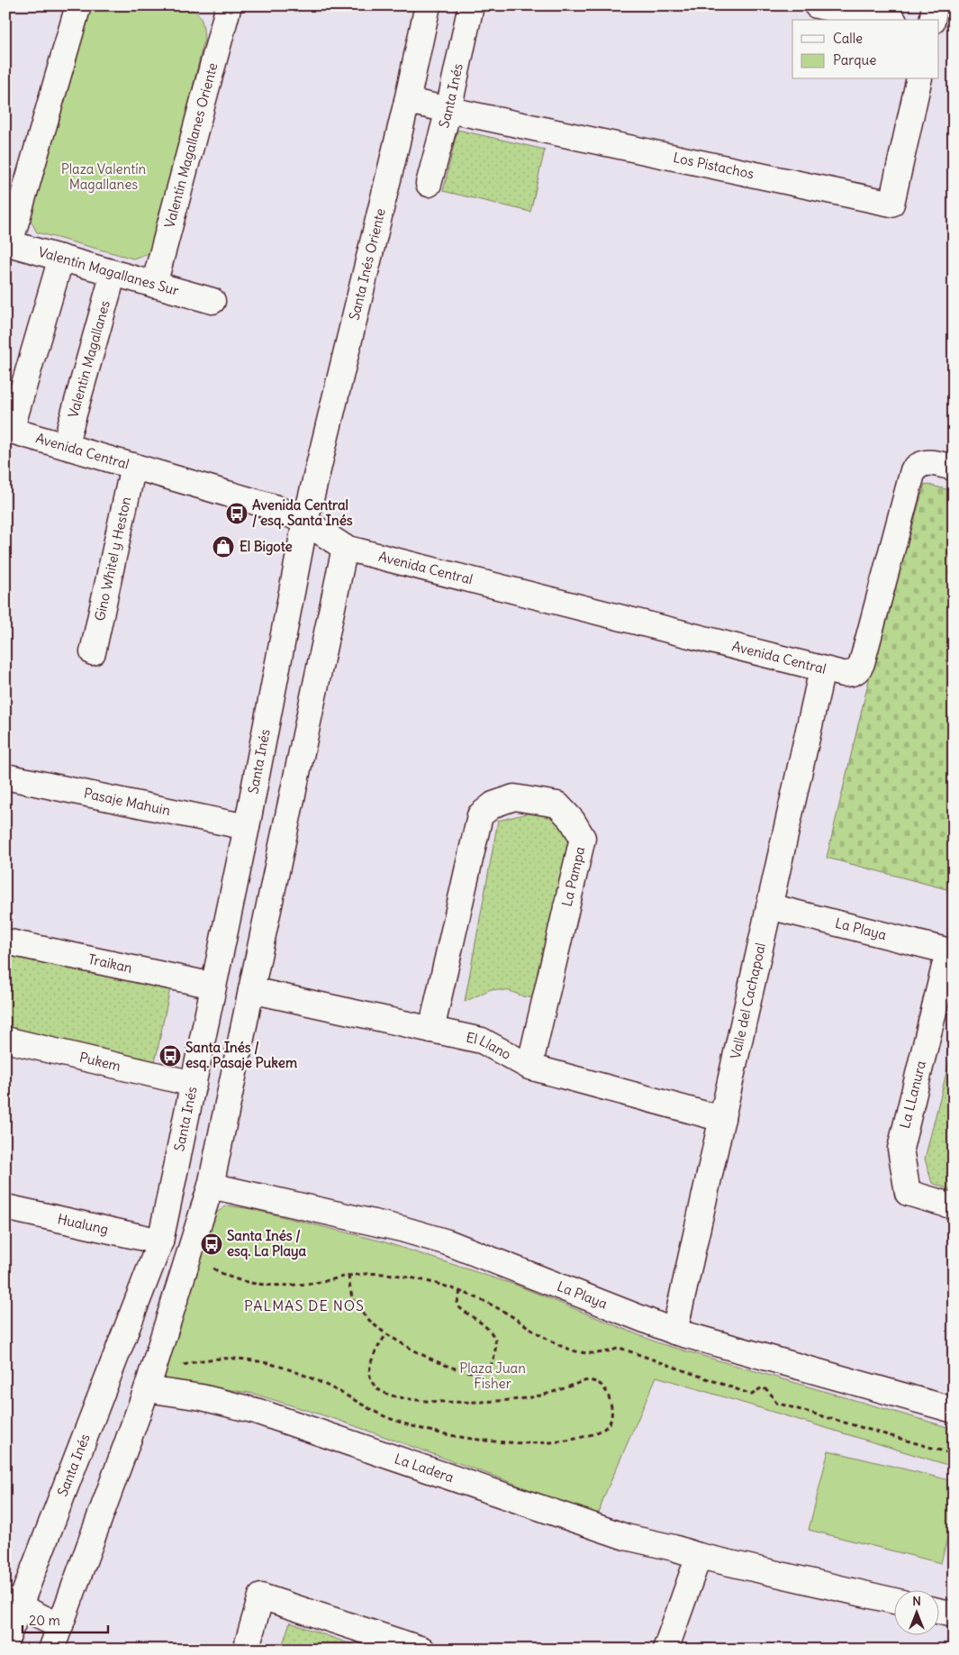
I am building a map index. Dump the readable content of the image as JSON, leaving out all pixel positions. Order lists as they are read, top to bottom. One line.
{"streets":{"street":["Santa Inés","Valentín Magallanes Oriente","Los Pistachos","Santa Inés Oriente","Valentín Magallanes Sur","Valentin Magallanes","Avenida Central","Gino Whitel y Heston","Pasaje Mahuin","La Pampa","La Playa","Traikan","Valle del Cachapoal","El Llano","Pukem","La LLanura","Hualung","La Ladera"]},"crossings":[["Santa Inés","Los Pistachos"],["Santa Inés","Santa Inés Oriente"],["Santa Inés","Avenida Central"],["Santa Inés","Pasaje Mahuin"],["Santa Inés","Traikan"],["Santa Inés","Pukem"],["Santa Inés","Hualung"],["Valentín Magallanes Oriente","Valentín Magallanes Sur"],["Los Pistachos","Santa Inés Oriente"],["Santa Inés Oriente","Avenida Central"],["Valentín Magallanes Sur","Valentin Magallanes"],["Valentin Magallanes","Avenida Central"],["Avenida Central","Gino Whitel y Heston"],["Avenida Central","Valle del Cachapoal"],["La Pampa","El Llano"],["La Playa","Valle del Cachapoal"],["La Playa","La LLanura"],["Valle del Cachapoal","El Llano"]],"districts":["PALMAS DE NOS"],"parks":["Plaza Valentín Magallanes","Plaza Juan Fisher"],"places":{"bus stop":["Avenida Central / esq. Santa Inés","Santa Inés / esq. Pasaje Pukem","Santa Inés / esq. La Playa"],"shop":["El Bigote"]},"legend":["Calle","Parque"],"scale_bar":"20 m","north":"top"}
